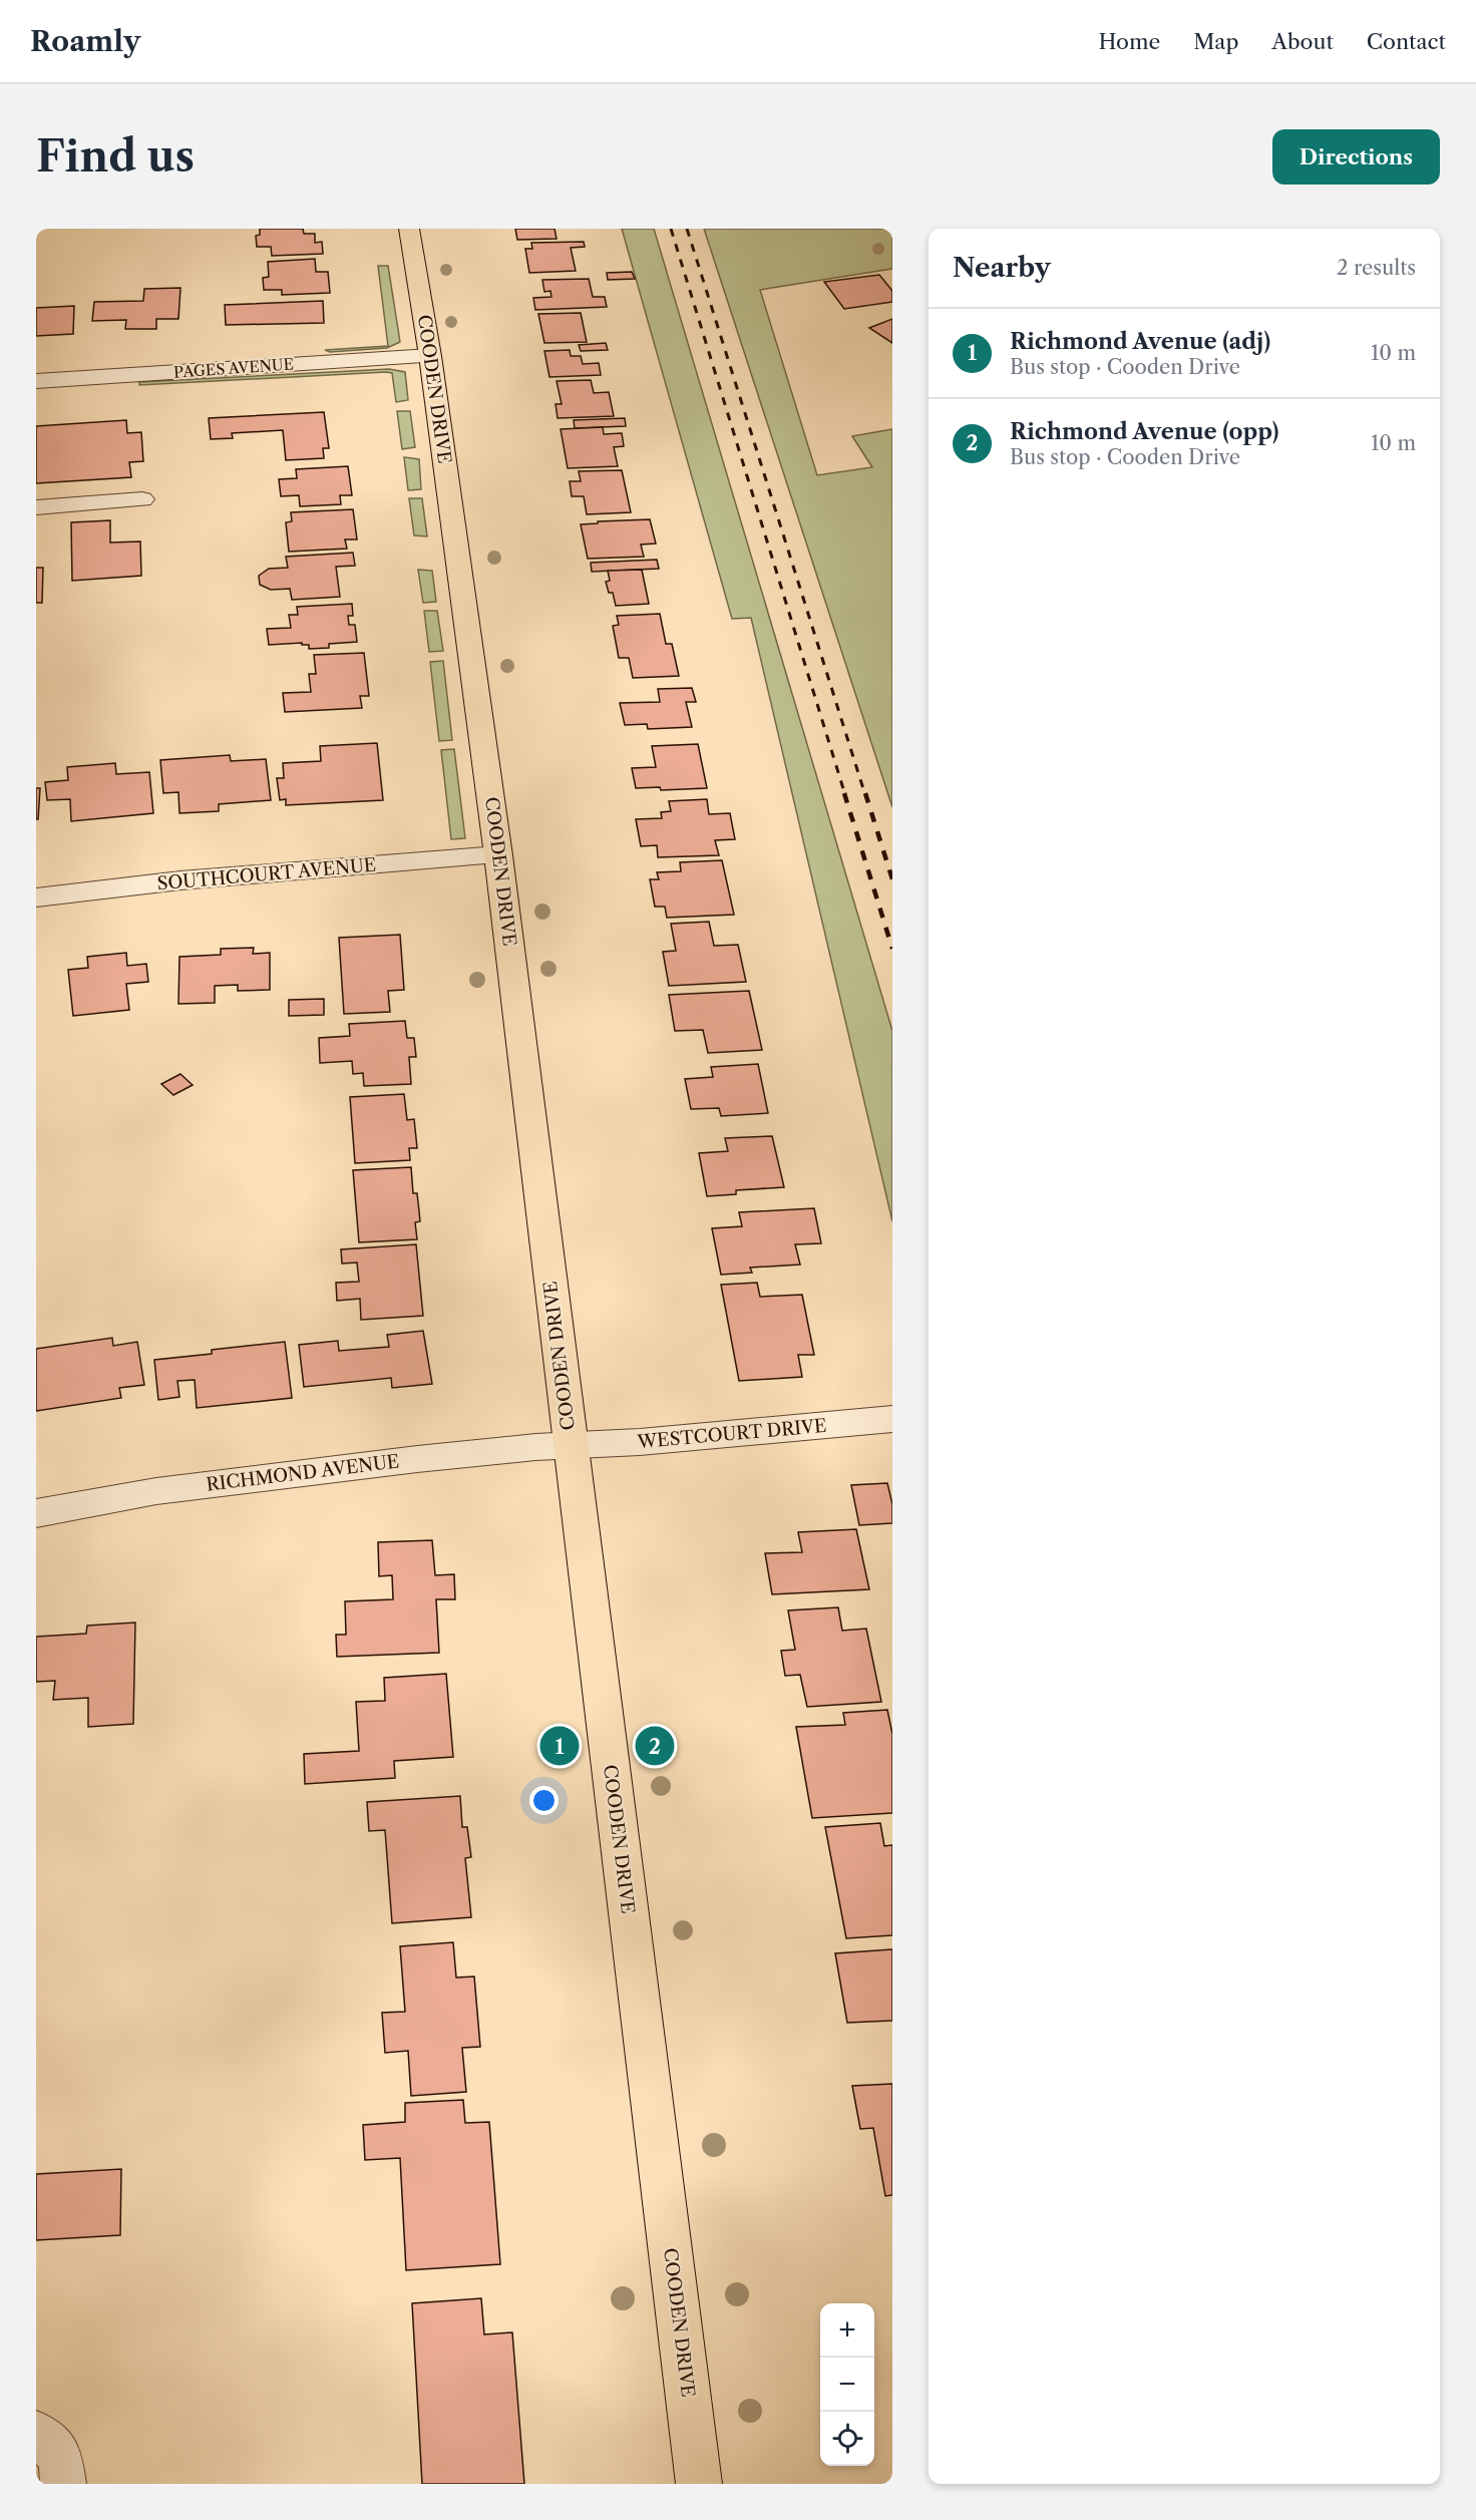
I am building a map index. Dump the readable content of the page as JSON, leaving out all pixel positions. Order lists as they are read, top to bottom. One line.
{"streets":{"main road":["COODEN DRIVE"],"street":["PAGES AVENUE","SOUTHCOURT AVENUE","WESTCOURT DRIVE","RICHMOND AVENUE"]},"crossings":[["PAGES AVENUE","COODEN DRIVE"],["COODEN DRIVE","SOUTHCOURT AVENUE"],["COODEN DRIVE","WESTCOURT DRIVE"],["COODEN DRIVE","RICHMOND AVENUE"],["WESTCOURT DRIVE","RICHMOND AVENUE"]],"page":{"header":"Roamly","nav":["Home","Map","About","Contact"],"buttons":"Directions","title":"Find us","heading":["Nearby","2 results"],"list":[{"mark":"1","name":"Richmond Avenue (adj)","note":"Bus stop · Cooden Drive","value":"10 m"},{"mark":"2","name":"Richmond Avenue (opp)","note":"Bus stop · Cooden Drive","value":"10 m"}],"pins":["1","2"],"map_buttons":["+","−"]}}
